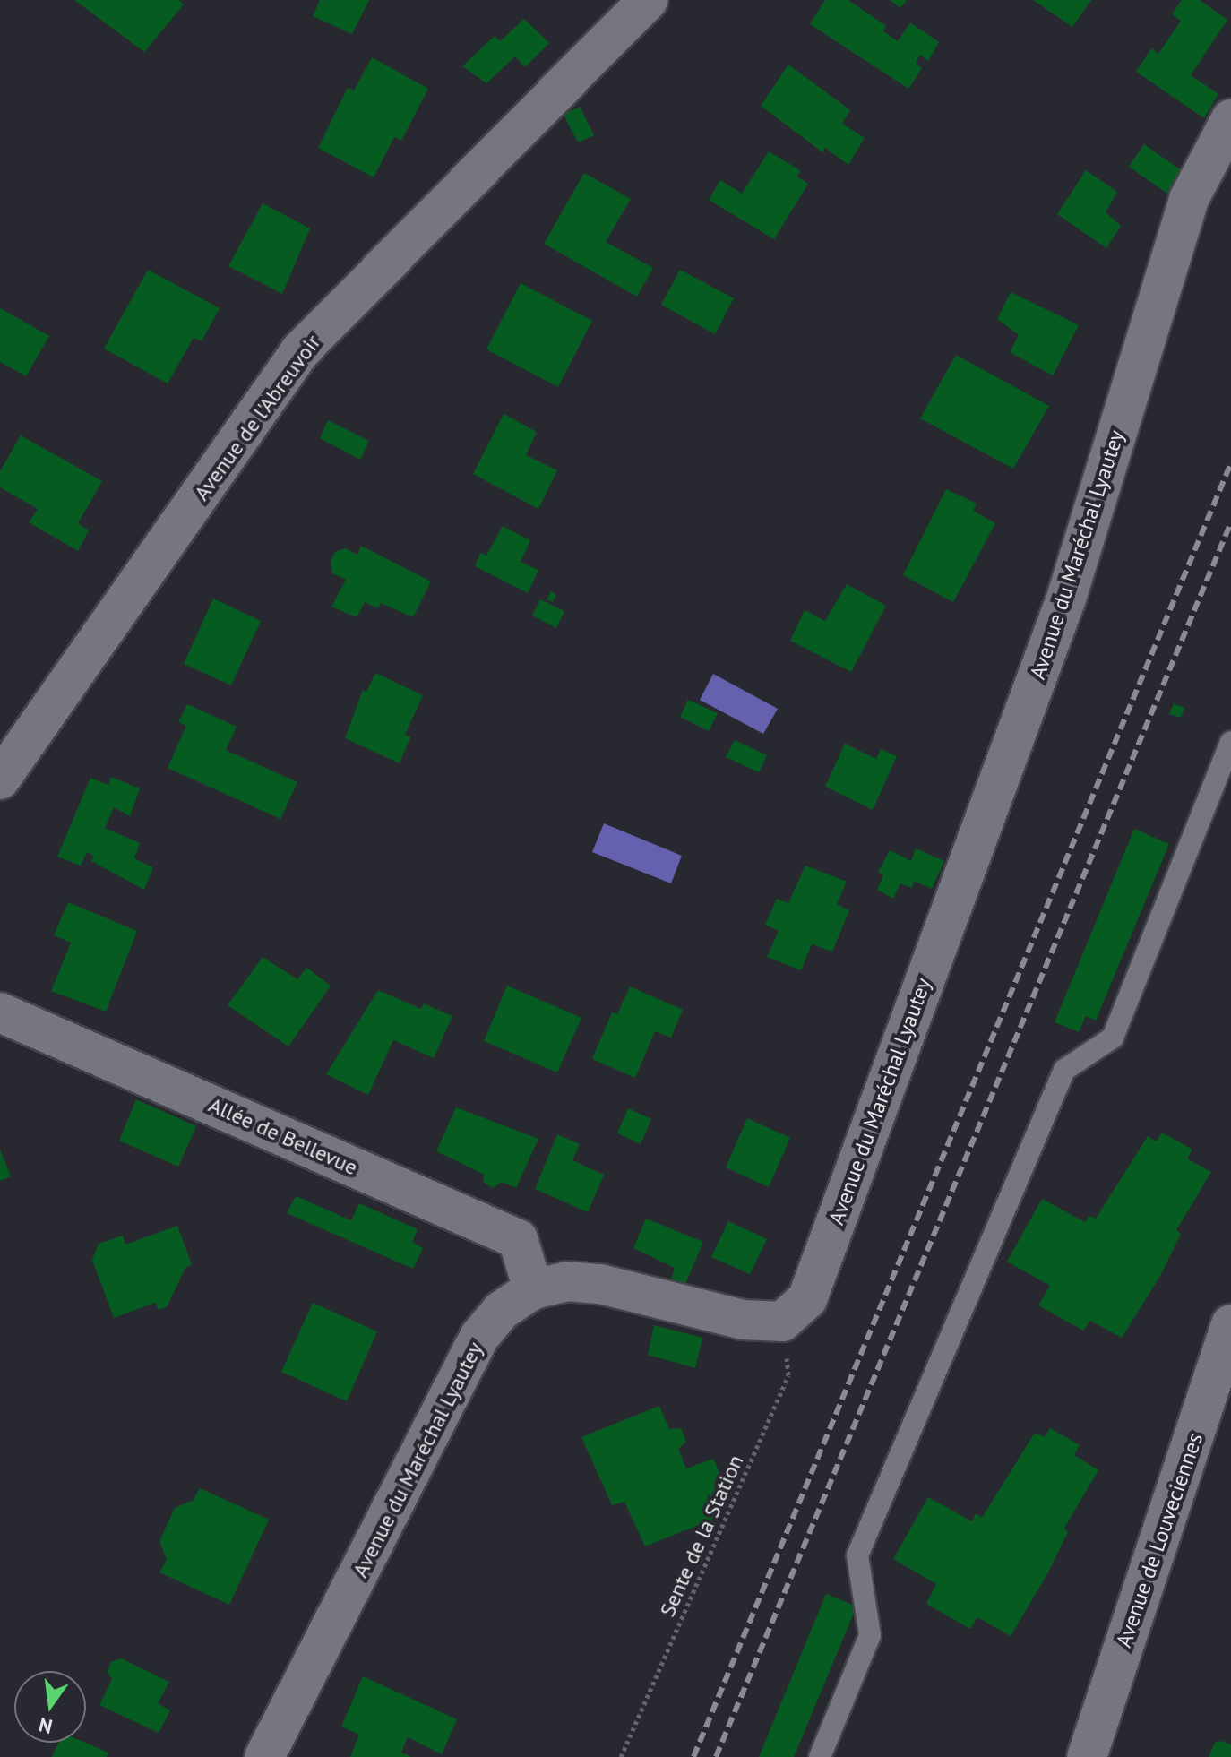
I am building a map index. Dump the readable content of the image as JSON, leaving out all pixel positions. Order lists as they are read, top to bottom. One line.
{"streets":{"street":["Avenue de l'Abreuvoir","Avenue du Maréchal Lyautey","Allée de Bellevue","Avenue de Louveciennes"],"path":["Sente de la Station"]},"crossings":[["Avenue du Maréchal Lyautey","Allée de Bellevue"],["Avenue du Maréchal Lyautey","Sente de la Station"]],"north":"bottom"}
